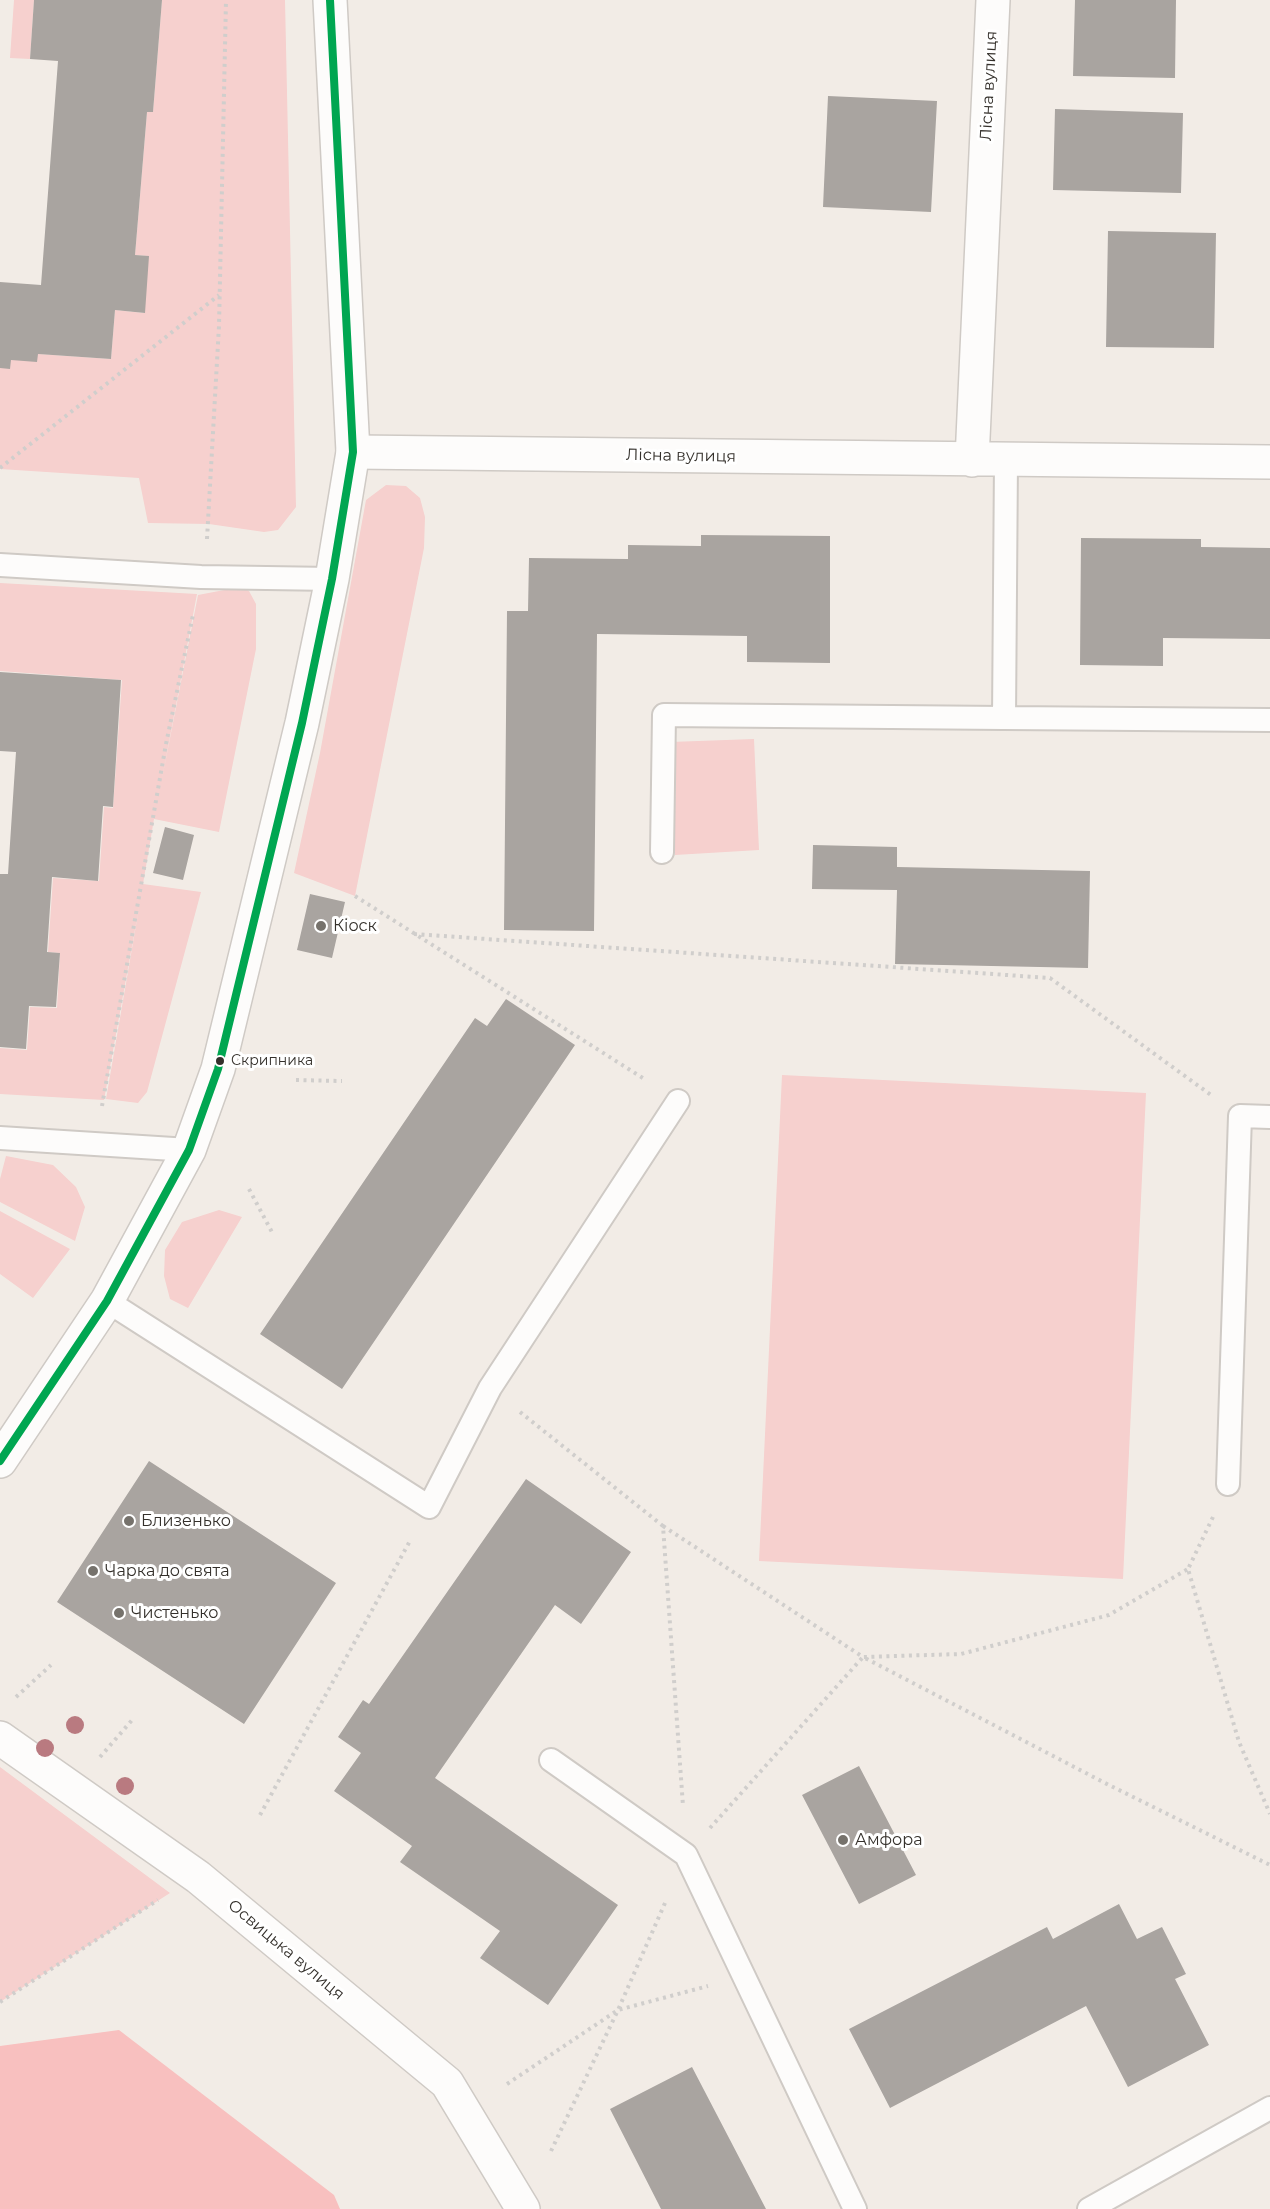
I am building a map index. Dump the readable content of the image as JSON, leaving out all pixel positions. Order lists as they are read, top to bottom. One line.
{"streets":{"street":["Лісна вулиця","Освицька вулиця"]},"places":["Кіоск","Скрипника","Близенько","Чарка до свята","Чистенько","Амфора"]}
